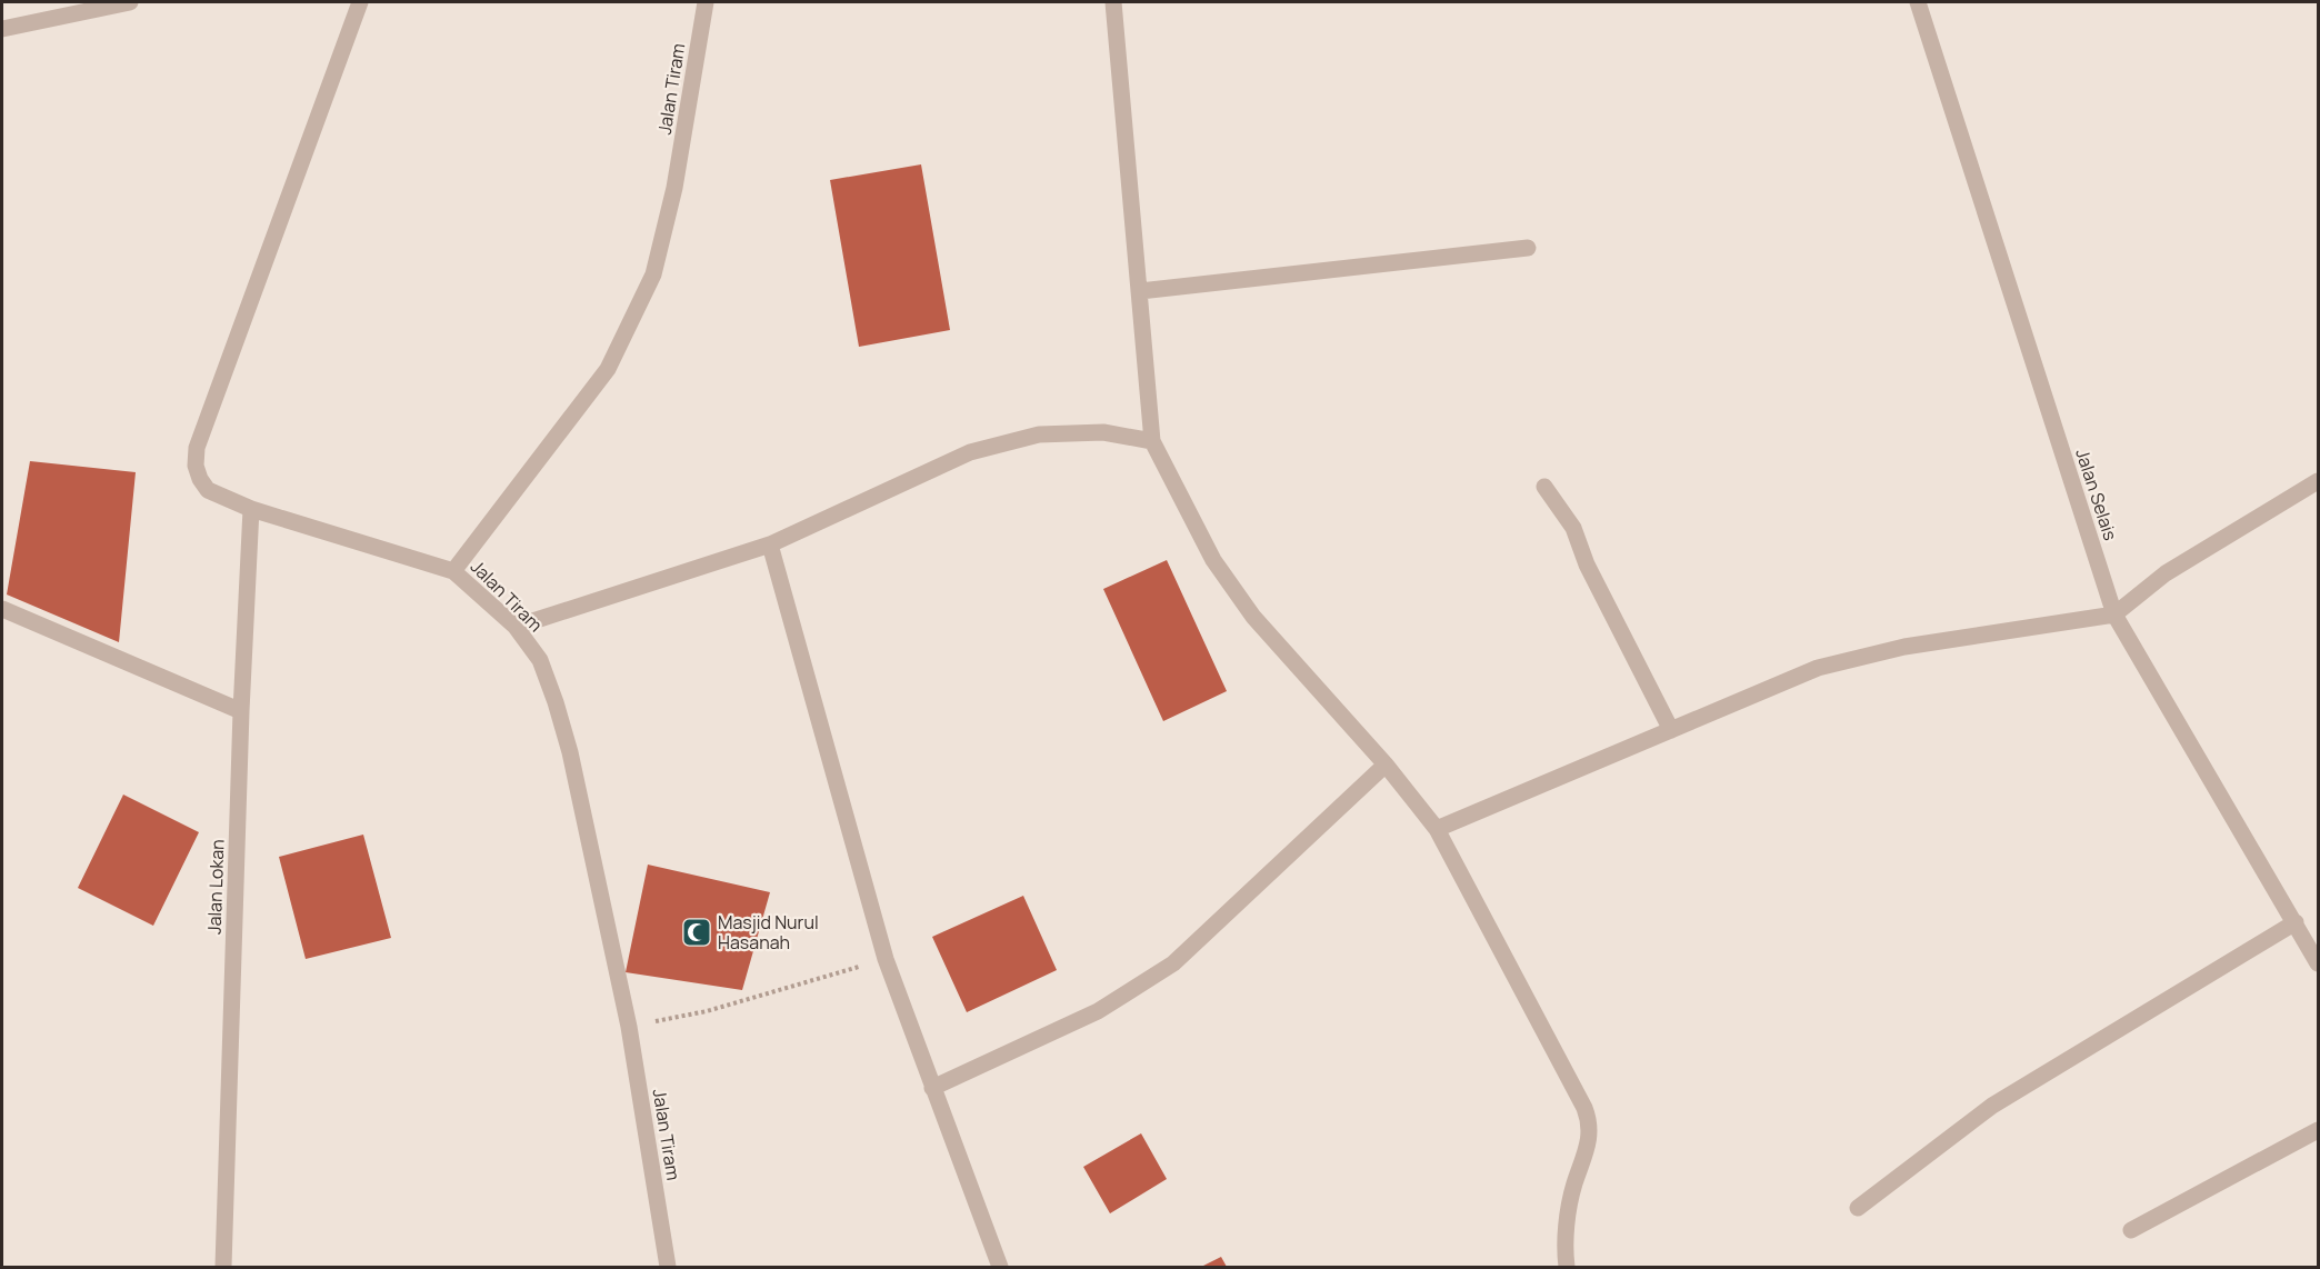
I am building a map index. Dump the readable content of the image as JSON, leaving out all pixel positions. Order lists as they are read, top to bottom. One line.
{"streets":{"street":["Jalan Tiram","Jalan Selais","Jalan Lokan"]},"places":{"mosque":["Masjid Nurul Hasanah"]}}
